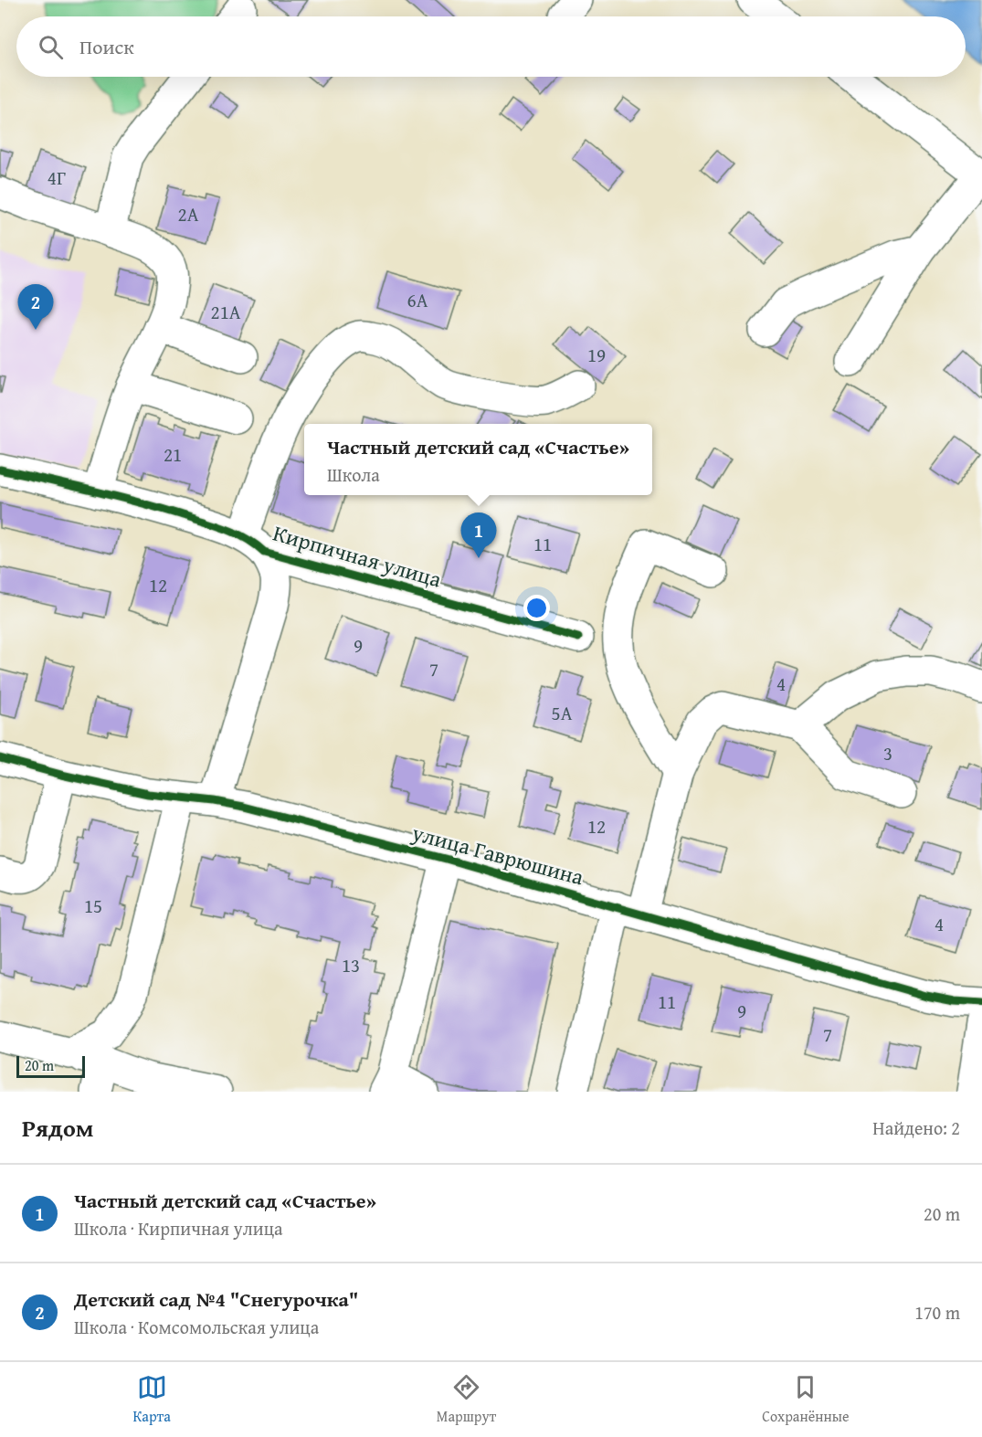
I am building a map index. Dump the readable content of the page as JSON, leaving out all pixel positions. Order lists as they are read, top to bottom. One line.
{"streets":{"street":["Кирпичная улица","улица Гаврюшина"]},"house_numbers":["4Г","2А","6А","21А","19","21","11","12","9","7","4","5А","3","12","15","4","13","11","9","7"],"scale_bar":"20 m","page":{"search":"Поиск","pins":["2","1"],"popup":["Частный детский сад «Счастье»","Школа"],"scale":"20 m","heading":["Рядом","Найдено: 2"],"list":[{"mark":"1","name":"Частный детский сад «Счастье»","note":"Школа · Кирпичная улица","value":"20 m"},{"mark":"2","name":"Детский сад №4 \"Снегурочка\"","note":"Школа · Комсомольская улица","value":"170 m"}],"nav":["Карта","Маршрут","Сохранённые"]}}
